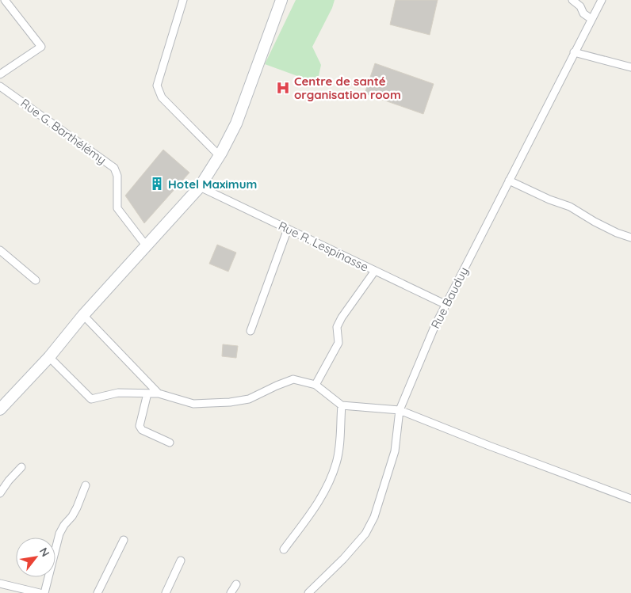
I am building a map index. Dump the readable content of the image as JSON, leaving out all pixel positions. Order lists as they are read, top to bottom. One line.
{"streets":{"street":["Rue G. Barthélémy","Rue R. Lespinasse","Rue Bauduy"]},"crossings":[["Rue R. Lespinasse","Rue Bauduy"]],"places":{"hospital":["Centre de santé organisation room"],"building":["Hotel Maximum"]},"north":"top right"}
